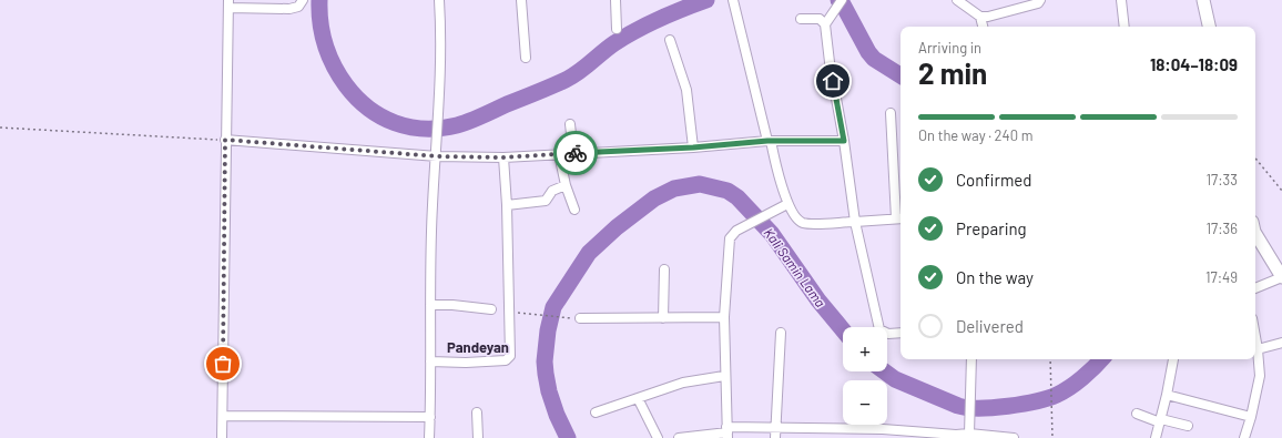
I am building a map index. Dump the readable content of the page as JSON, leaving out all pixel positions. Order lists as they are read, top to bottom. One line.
{"districts":["Pandeyan"],"water":["Kali Samin Lama"],"page":{"heading":["2 min","Arriving in","18:04–18:09"],"bar":"On the way · 240 m","list":[["Confirmed","17:33"],["Preparing","17:36"],["On the way","17:49"],"Delivered"],"map_buttons":["+","−"]}}
